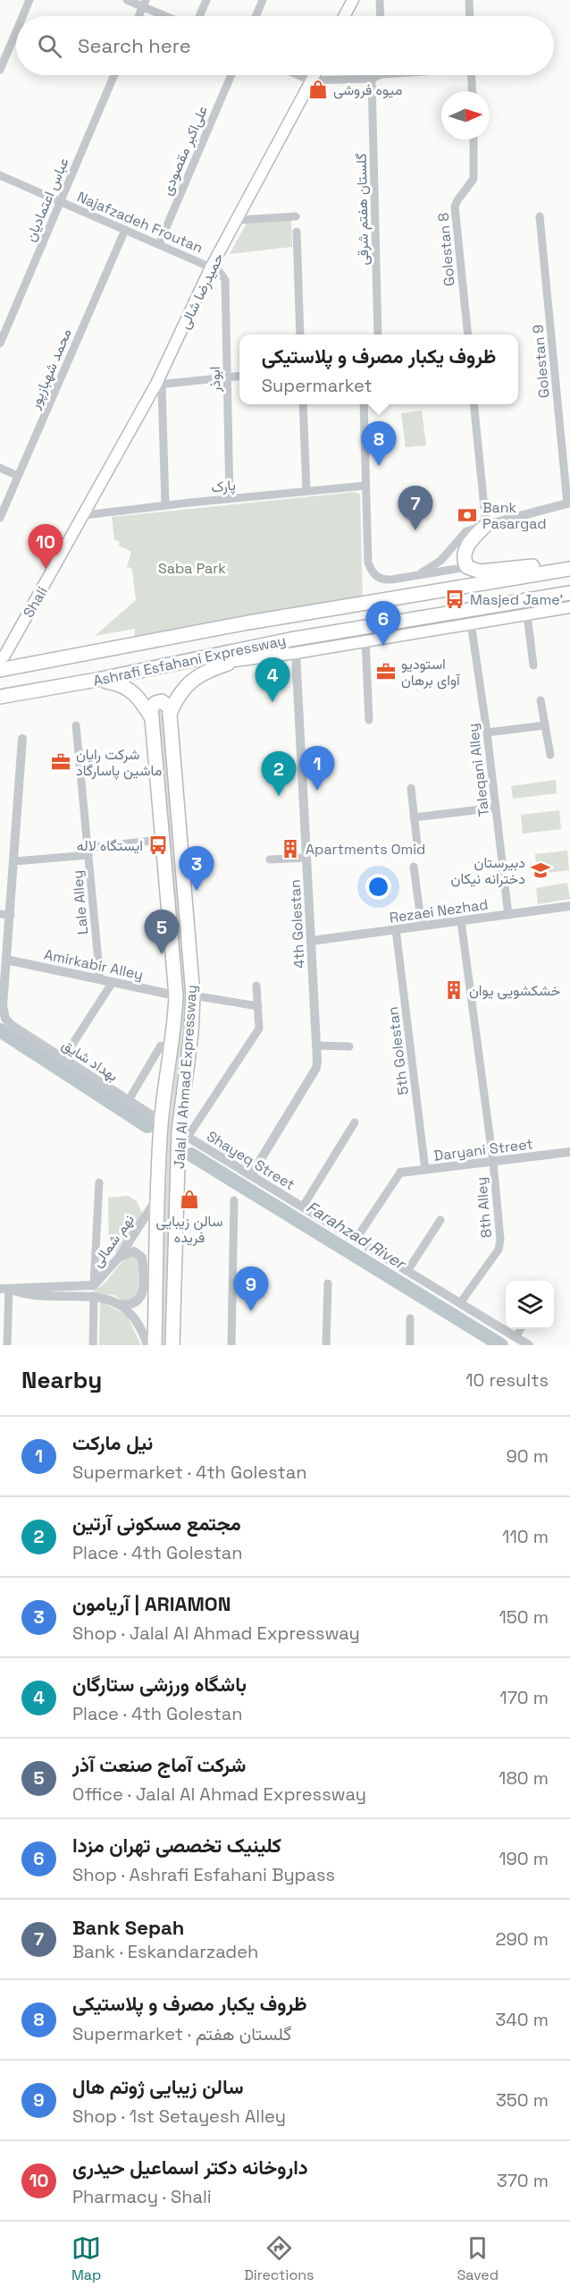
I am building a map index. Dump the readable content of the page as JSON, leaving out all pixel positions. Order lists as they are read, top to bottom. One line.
{"streets":{"highway":["Ashrafi Esfahani Expressway","Jalal Al Ahmad Expressway"],"main road":["حمیدرضا شالی","Shali"],"street":["علی‌اکبر مقصودی","عباس اعتمادیان","گلستان هفتم شرقی","Najafzadeh Froutan","Golestan 8","Golestan 9","محمد شهبازپور","ابوذر","پارک","Taleqani Alley","Lale Alley","Rezaei Nezhad","4th Golestan","Amirkabir Alley","5th Golestan","بهداد شایق","Daryani Street","Shayeq Street","8th Alley","نهم شمالی"]},"crossings":[["علی‌اکبر مقصودی","Najafzadeh Froutan"],["عباس اعتمادیان","Najafzadeh Froutan"],["Najafzadeh Froutan","حمیدرضا شالی"],["Najafzadeh Froutan","محمد شهبازپور"],["Najafzadeh Froutan","ابوذر"],["حمیدرضا شالی","ابوذر"],["حمیدرضا شالی","پارک"],["حمیدرضا شالی","Shali"],["ابوذر","پارک"],["پارک","Shali"],["Taleqani Alley","Rezaei Nezhad"],["Lale Alley","Amirkabir Alley"],["Rezaei Nezhad","4th Golestan"],["Rezaei Nezhad","5th Golestan"],["Rezaei Nezhad","8th Alley"],["4th Golestan","Shayeq Street"],["Amirkabir Alley","Jalal Al Ahmad Expressway"],["5th Golestan","Daryani Street"],["بهداد شایق","Jalal Al Ahmad Expressway"],["Jalal Al Ahmad Expressway","Shayeq Street"],["Jalal Al Ahmad Expressway","نهم شمالی"],["Daryani Street","8th Alley"],["Shayeq Street","8th Alley"]],"water":["Farahzad River"],"parks":["Saba Park"],"places":{"shop":["میوه فروشی","سالن زیبایی فریده"],"bank":["Bank Pasargad"],"bus stop":["Masjed Jame'","ایستگاه لاله"],"office":["استودیو آوای برهان","شرکت رایان ماشین پاسارگاد"],"building":["Apartments Omid","خشکشویی یوان"],"school or university":["دبیرستان دخترانه نیکان"]},"north":"right","page":{"search":"Search here","popup":["ظروف یکبار مصرف و پلاستیکی","Supermarket"],"pins":["8","7","10","6","4","1","2","3","5","9"],"heading":["Nearby","10 results"],"list":[{"mark":"1","name":"نیل مارکت","note":"Supermarket · 4th Golestan","value":"90 m"},{"mark":"2","name":"مجتمع مسکونی آرتین","note":"Place · 4th Golestan","value":"110 m"},{"mark":"3","name":"آریامون | ARIAMON","note":"Shop · Jalal Al Ahmad Expressway","value":"150 m"},{"mark":"4","name":"باشگاه ورزشی ستارگان","note":"Place · 4th Golestan","value":"170 m"},{"mark":"5","name":"شرکت آماج صنعت آذر","note":"Office · Jalal Al Ahmad Expressway","value":"180 m"},{"mark":"6","name":"کلینیک تخصصی تهران مزدا","note":"Shop · Ashrafi Esfahani Bypass","value":"190 m"},{"mark":"7","name":"Bank Sepah","note":"Bank · Eskandarzadeh","value":"290 m"},{"mark":"8","name":"ظروف یکبار مصرف و پلاستیکی","note":"Supermarket · گلستان هفتم","value":"340 m"},{"mark":"9","name":"سالن زیبایی ژوتم هال","note":"Shop · 1st Setayesh Alley","value":"350 m"},{"mark":"10","name":"داروخانه دکتر اسماعیل حیدری","note":"Pharmacy · Shali","value":"370 m"}],"nav":["Map","Directions","Saved"]}}
